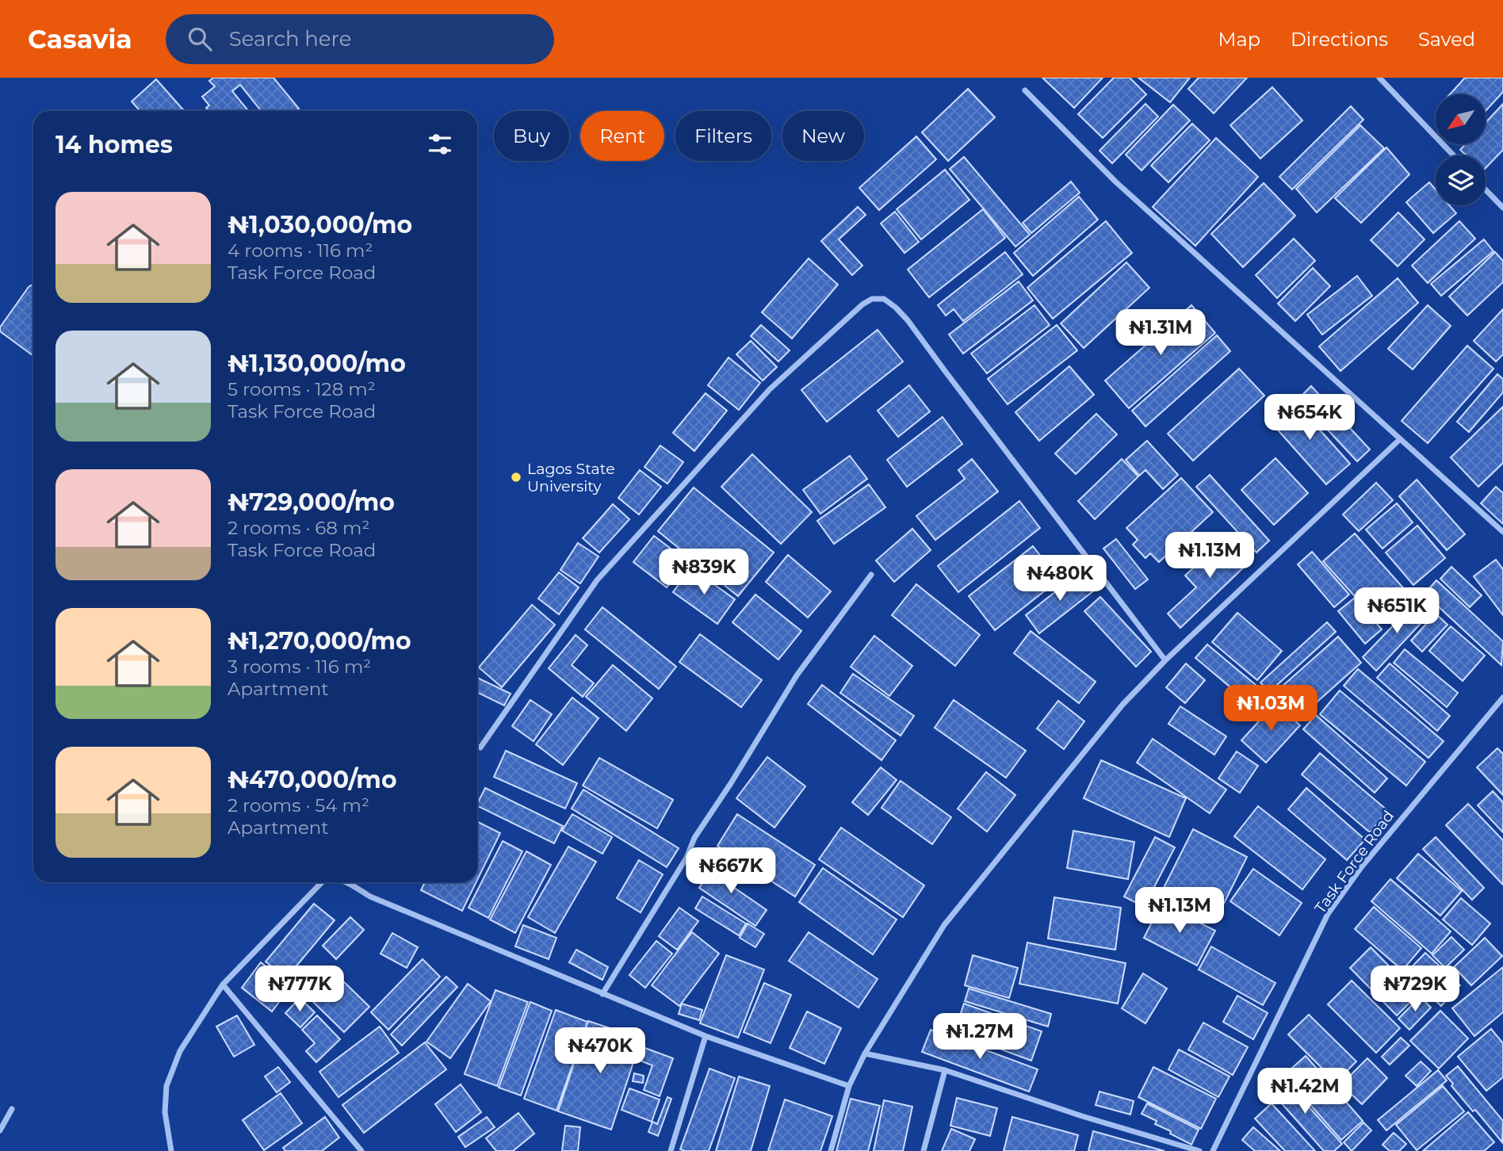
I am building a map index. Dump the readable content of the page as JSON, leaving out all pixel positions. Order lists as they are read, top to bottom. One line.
{"streets":{"street":["Task Force Road"]},"places":["Lagos State University"],"north":"bottom left","page":{"header":"Casavia","search":"Search here","nav":["Map","Directions","Saved"],"chip":["Buy","Rent","Filters","New"],"heading":"14 homes","list":[{"name":"₦1,030,000/mo","note":"4 rooms · 116 m² · Task Force Road"},{"name":"₦1,130,000/mo","note":"5 rooms · 128 m² · Task Force Road"},{"name":"₦729,000/mo","note":"2 rooms · 68 m² · Task Force Road"},{"name":"₦1,270,000/mo","note":"3 rooms · 116 m² · Apartment"},{"name":"₦470,000/mo","note":"2 rooms · 54 m² · Apartment"}],"price":["₦1.31M","₦654K","₦1.13M","₦839K","₦480K","₦651K","₦1.03M","₦667K","₦1.13M","₦777K","₦729K","₦1.27M","₦470K","₦1.42M"]}}
